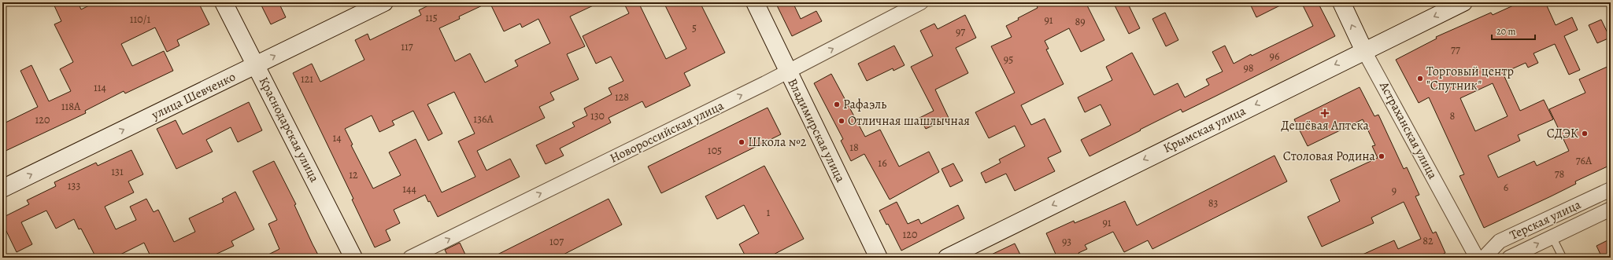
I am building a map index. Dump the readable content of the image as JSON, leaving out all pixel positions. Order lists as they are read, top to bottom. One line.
{"streets":{"street":["улица Шевченко","Краснодарская улица","Крымская улица","Владимирская улица","Астраханская улица","Новороссийская улица","Терская улица"]},"crossings":[["улица Шевченко","Краснодарская улица"],["Крымская улица","Астраханская улица"],["Владимирская улица","Новороссийская улица"]],"one_way":["улица Шевченко","Крымская улица","Новороссийская улица"],"places":{"other":["Торговый центр \"Спутник\"","Рафаэль","Отличная шашлычная","СДЭК","Школа №2","Столовая Родина"],"health":["Дешёвая Аптека"]},"house_numbers":["115","110/1","91","89","5","97","117","77","96","95","98","121","114","128","118А","130","8","136А","120","14","18","105","76А","16","131","78","12","133","6","144","9","83","1","91","120","82","107","93"],"scale_bar":"20 m"}
